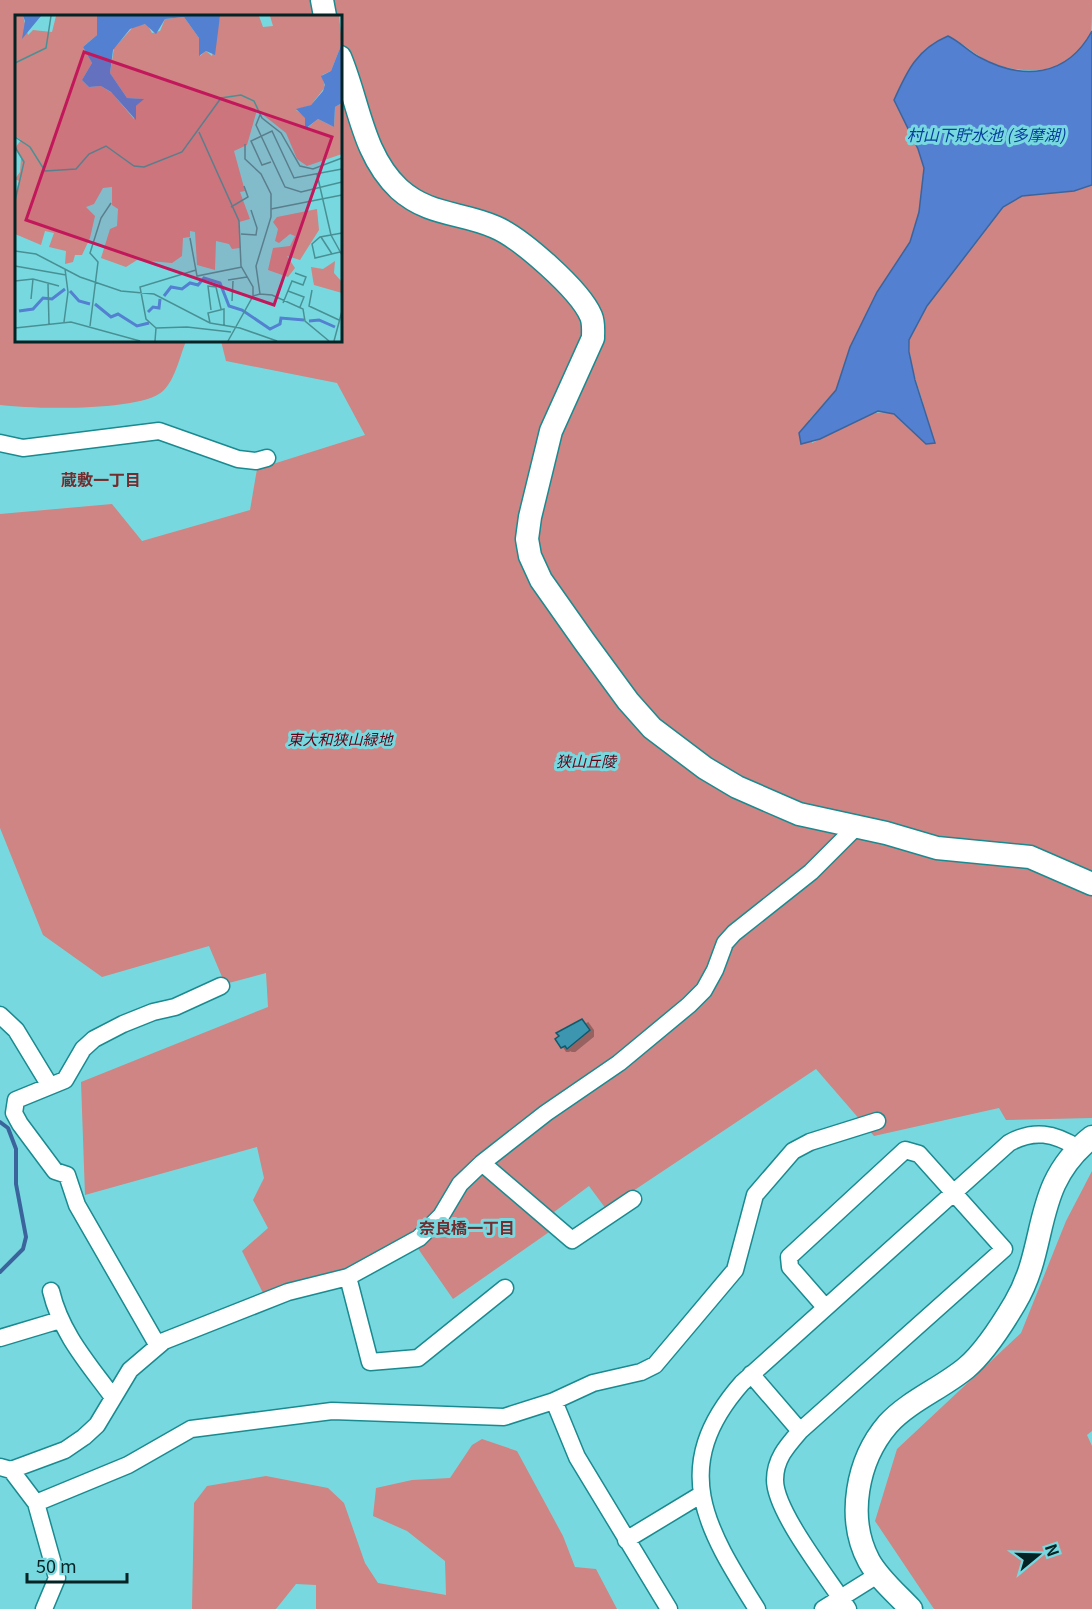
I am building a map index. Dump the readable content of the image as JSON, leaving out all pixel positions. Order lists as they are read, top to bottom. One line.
{"districts":["蔵敷一丁目","奈良橋一丁目"],"water":["村山下貯水池 (多摩湖)"],"parks":["東大和狭山緑地","狭山丘陵"],"scale_bar":"50 m","north":"right"}
